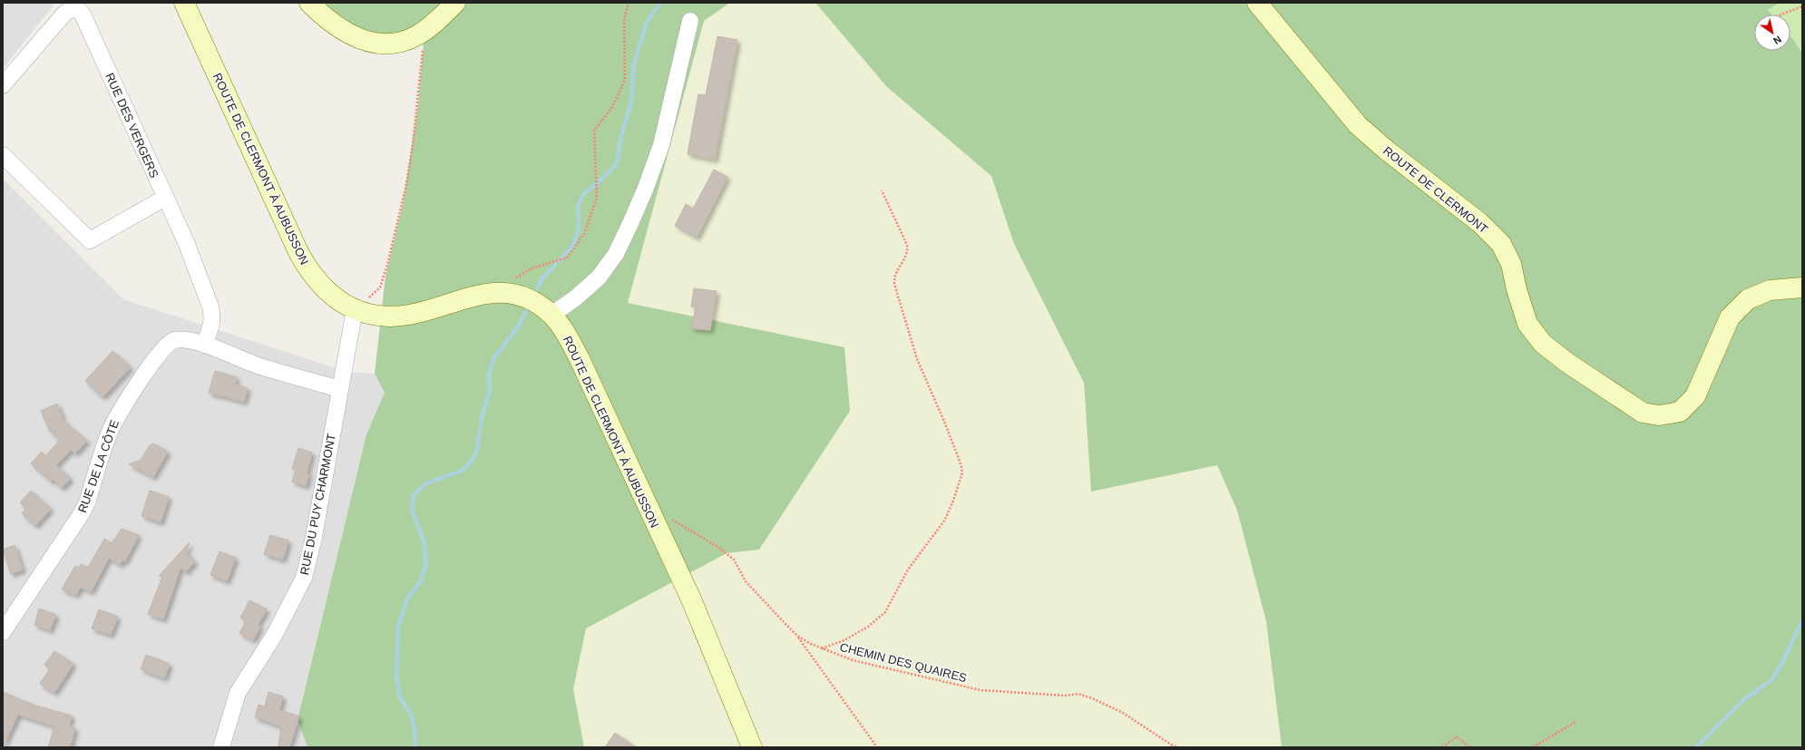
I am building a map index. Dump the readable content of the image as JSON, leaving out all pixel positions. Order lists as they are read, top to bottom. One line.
{"streets":{"main road":["ROUTE DE CLERMONT À AUBUSSON","ROUTE DE CLERMONT"],"street":["RUE DES VERGERS","RUE DE LA CÔTE","RUE DU PUY CHARMONT"],"path":["CHEMIN DES QUAIRES"]},"crossings":[["RUE DES VERGERS","RUE DE LA CÔTE"],["ROUTE DE CLERMONT À AUBUSSON","RUE DU PUY CHARMONT"],["RUE DE LA CÔTE","RUE DU PUY CHARMONT"]],"north":"bottom right"}
